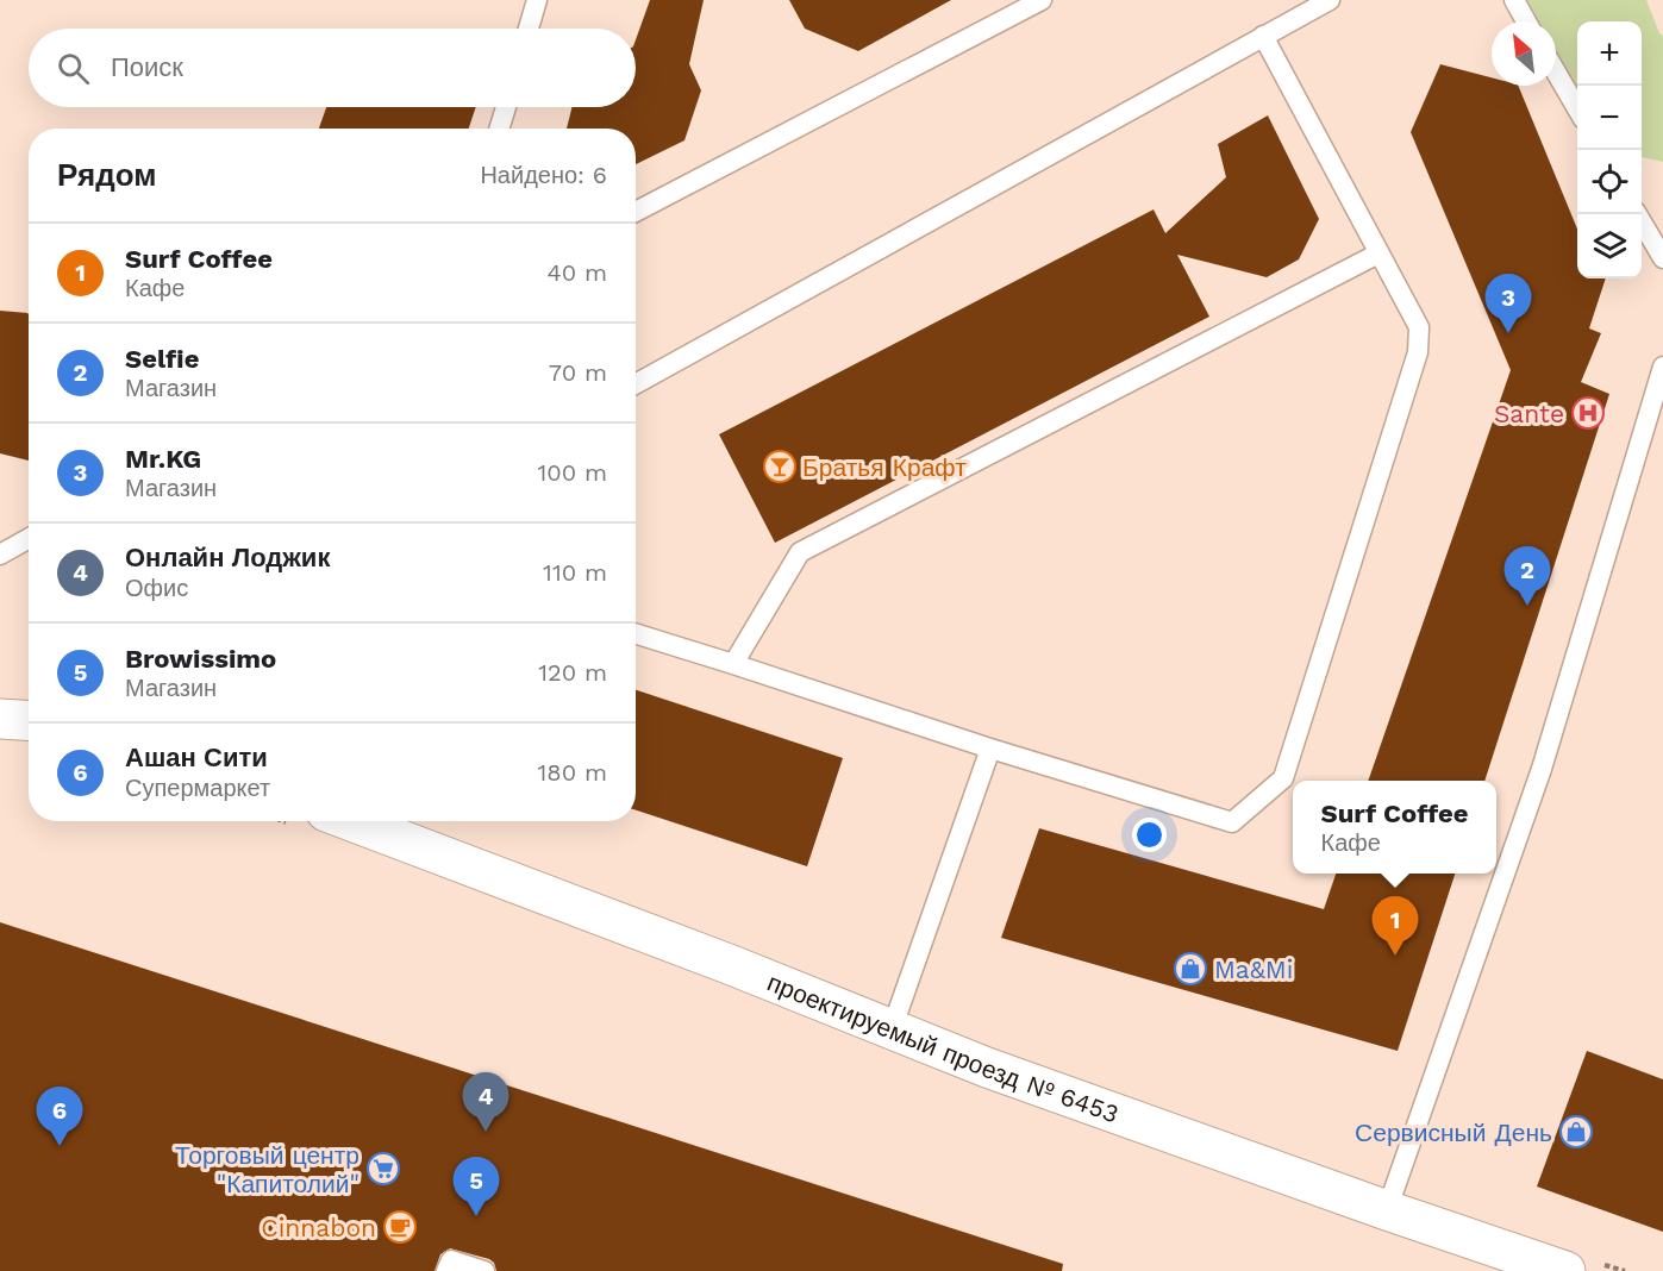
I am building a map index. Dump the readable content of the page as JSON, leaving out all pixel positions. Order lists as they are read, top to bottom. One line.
{"streets":{"street":["проектируемый проезд № 6453"]},"places":{"hospital":["Sante"],"bar":["Братья Крафт"],"shop":["Ma&Mi","Сервисный День"],"supermarket":["Торговый центр \"Капитолий\""],"cafe":["Cinnabon"]},"north":"top left","page":{"map_buttons":["+","−"],"search":"Поиск","heading":["Рядом","Найдено: 6"],"list":[{"mark":"1","name":"Surf Coffee","note":"Кафе","value":"40 m"},{"mark":"2","name":"Selfie","note":"Магазин","value":"70 m"},{"mark":"3","name":"Mr.KG","note":"Магазин","value":"100 m"},{"mark":"4","name":"Онлайн Лоджик","note":"Офис","value":"110 m"},{"mark":"5","name":"Browissimo","note":"Магазин","value":"120 m"},{"mark":"6","name":"Ашан Сити","note":"Супермаркет","value":"180 m"}],"pins":["3","2","1","4","6","5"],"popup":["Surf Coffee","Кафе"]}}
